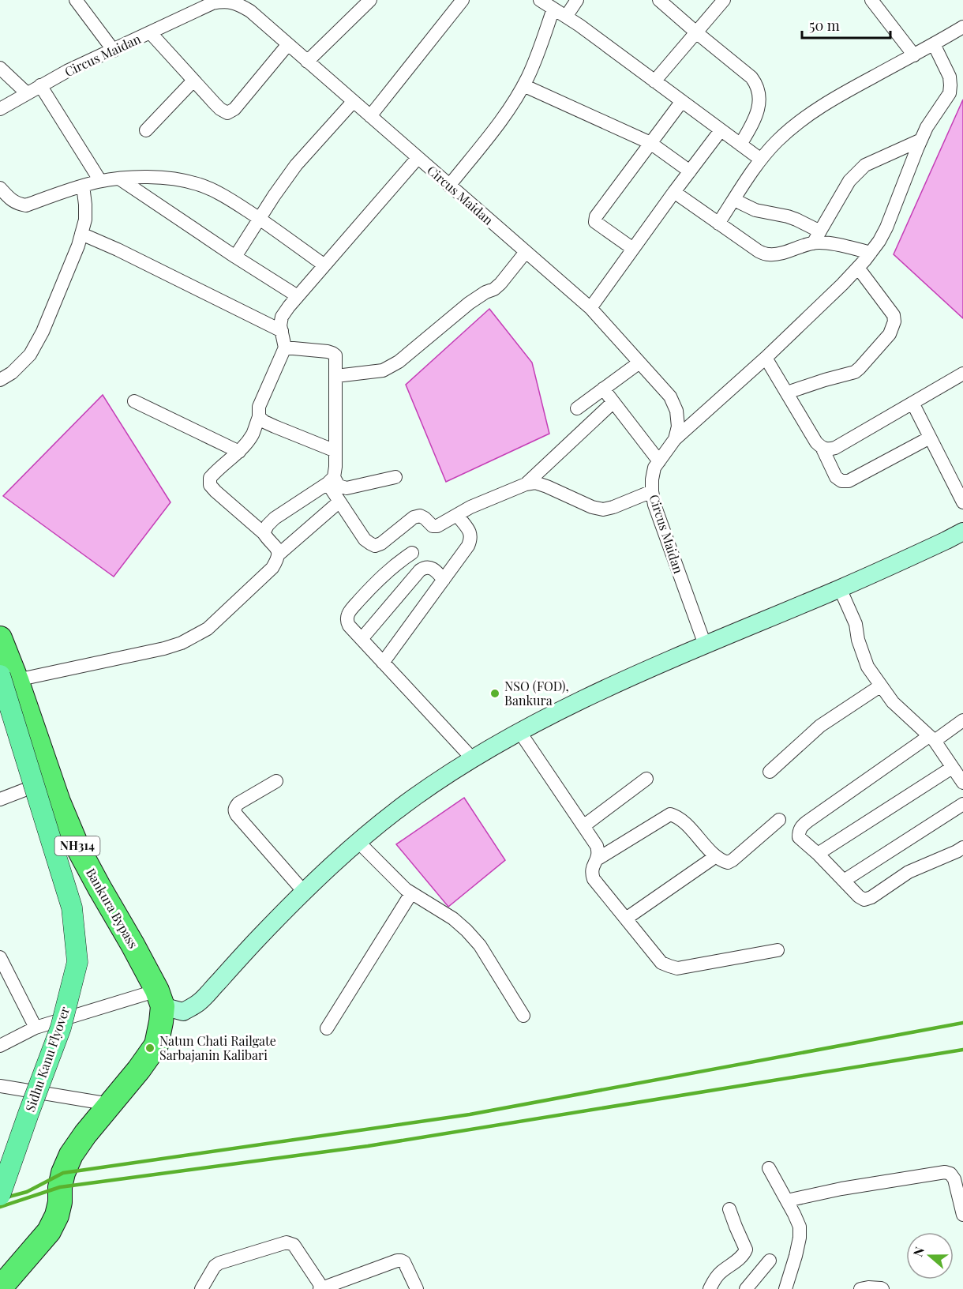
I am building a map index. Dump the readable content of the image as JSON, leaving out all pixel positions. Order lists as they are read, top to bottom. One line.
{"streets":{"highway":["NH314","Bankura Bypass"],"main road":["Sidhu Kanu Flyover"],"street":["Circus Maidan"]},"crossings":[["Bankura Bypass","Sidhu Kanu Flyover"]],"places":["NSO (FOD), Bankura","Natun Chati Railgate Sarbajanin Kalibari"],"scale_bar":"50 m","north":"left"}
